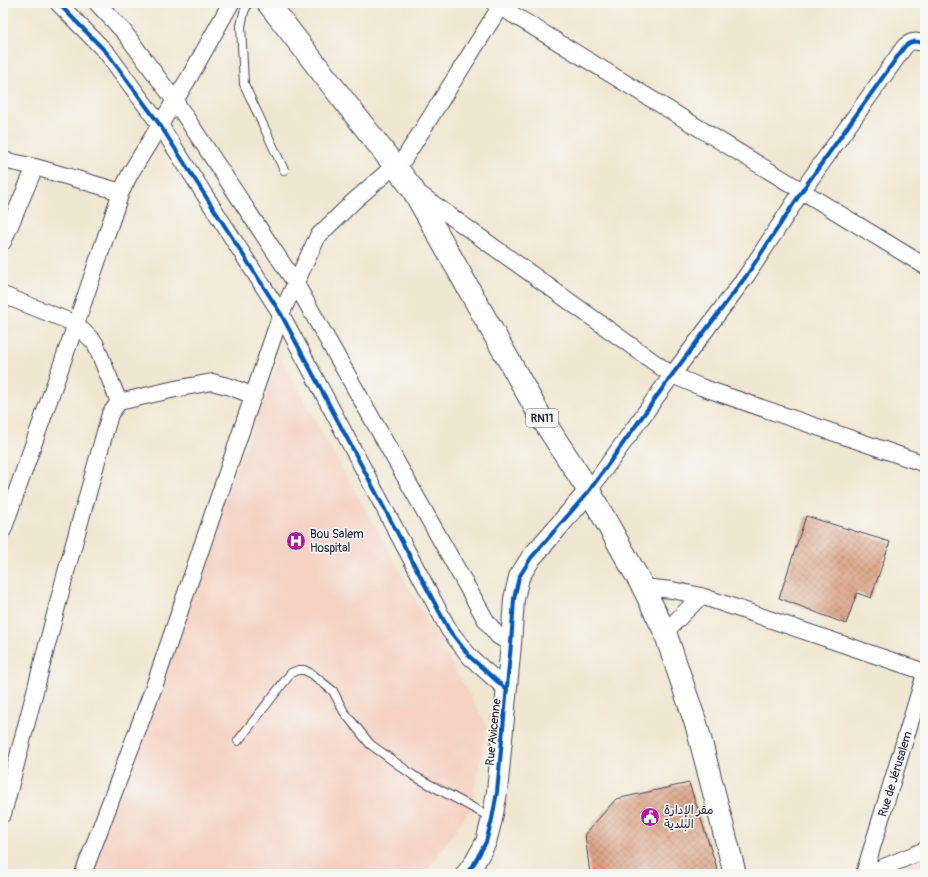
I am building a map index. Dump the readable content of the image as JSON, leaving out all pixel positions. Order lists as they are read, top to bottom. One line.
{"streets":{"main road":["RN11"],"street":["Rue Avicenne","Rue de Jérusalem"]},"crossings":[["RN11","Rue Avicenne"]],"places":{"hospital":["Bou Salem Hospital"],"public building":["مقر الإدارة البلدية"]}}
